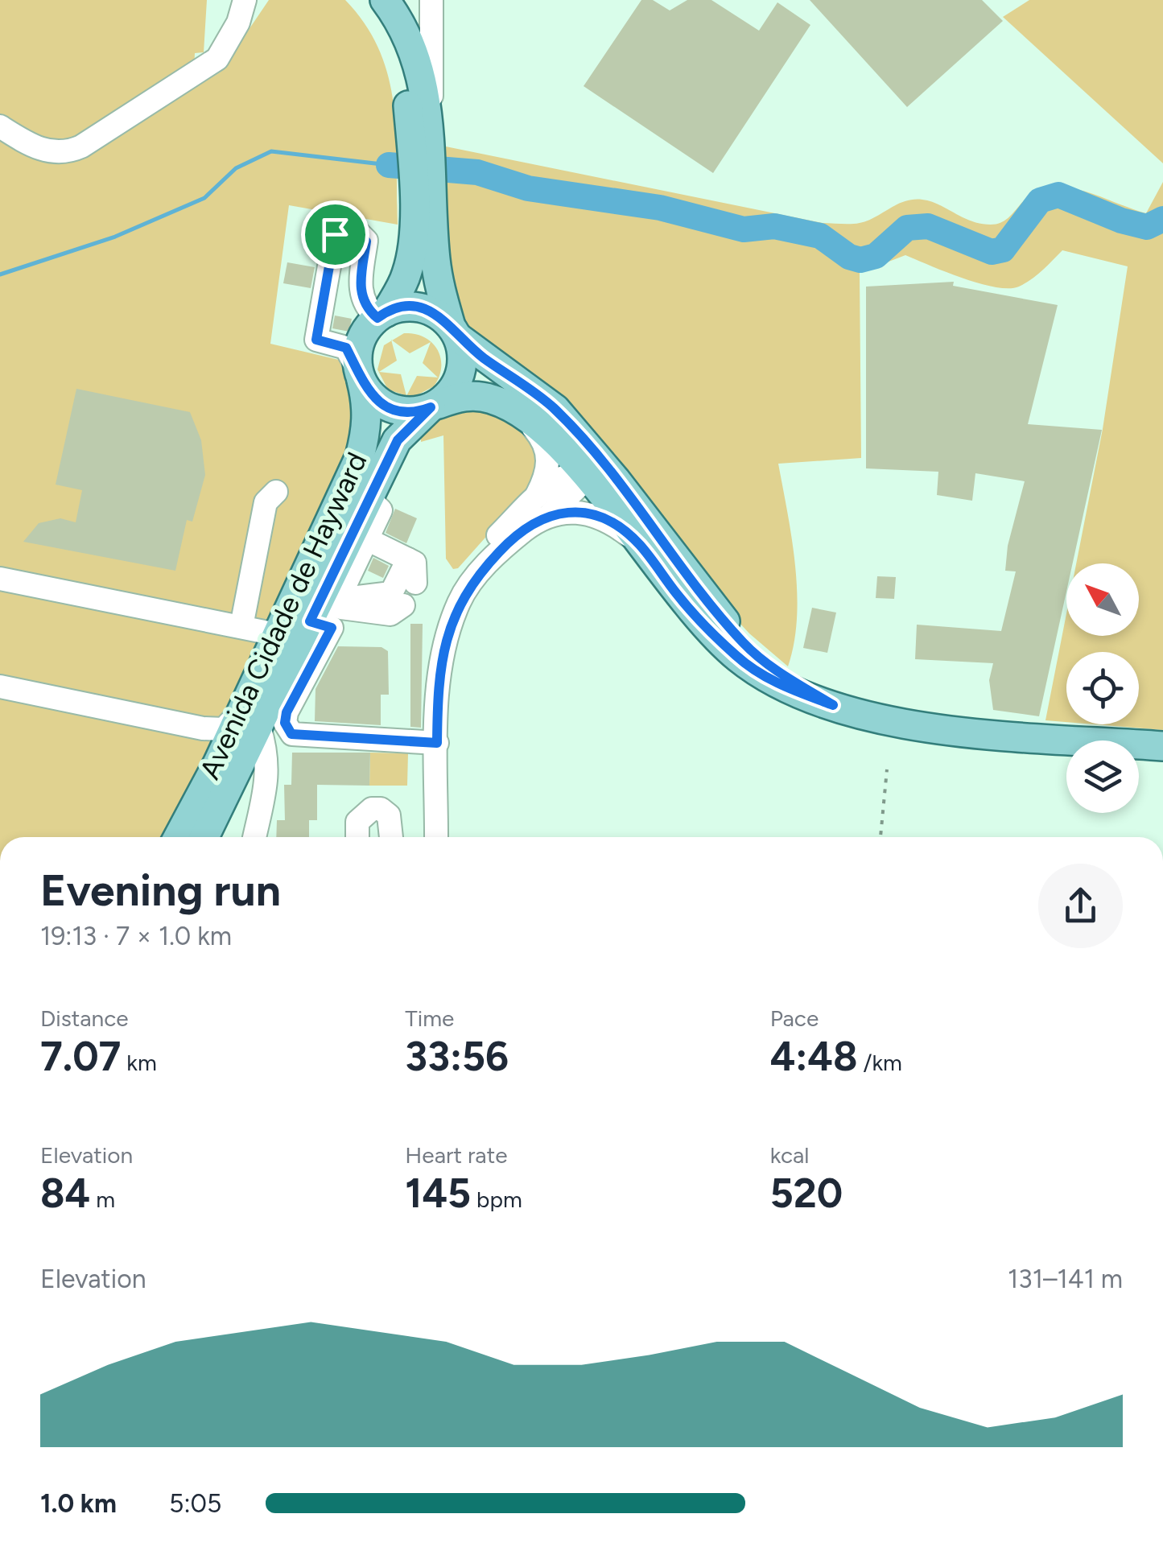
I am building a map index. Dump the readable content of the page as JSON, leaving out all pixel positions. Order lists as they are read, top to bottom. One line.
{"streets":{"main road":["Avenida Cidade de Hayward"]},"north":"top left","page":{"heading":["Evening run","19:13 · 7 × 1.0 km"],"stats":[["Distance","7.07 km"],["Time","33:56"],["Pace","4:48 /km"],["Elevation","84 m"],["Heart rate","145 bpm"],["kcal","520"]],"chart":["Elevation","131–141 m"],"list":[{"name":"1.0 km","note":"5:05"}]}}
